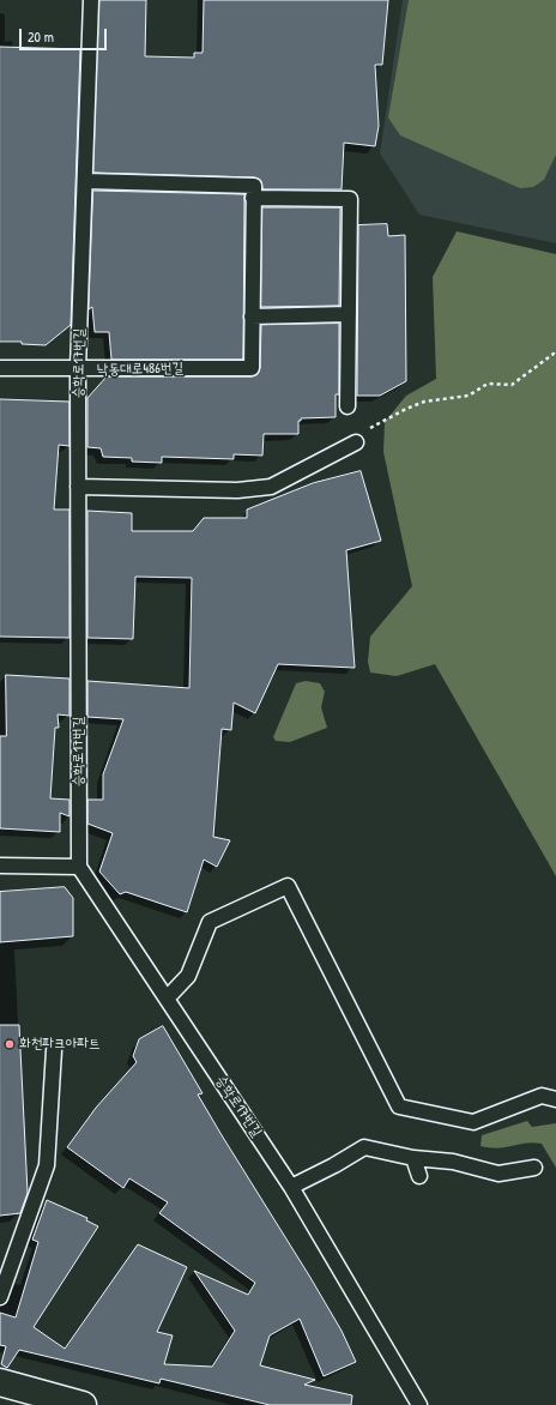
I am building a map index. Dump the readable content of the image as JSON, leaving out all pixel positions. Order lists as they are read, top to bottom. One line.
{"streets":{"lane":["승학로17번길","낙동대로486번길"]},"crossings":[["승학로17번길","낙동대로486번길"]],"places":["화천파크아파트"],"scale_bar":"20 m"}
